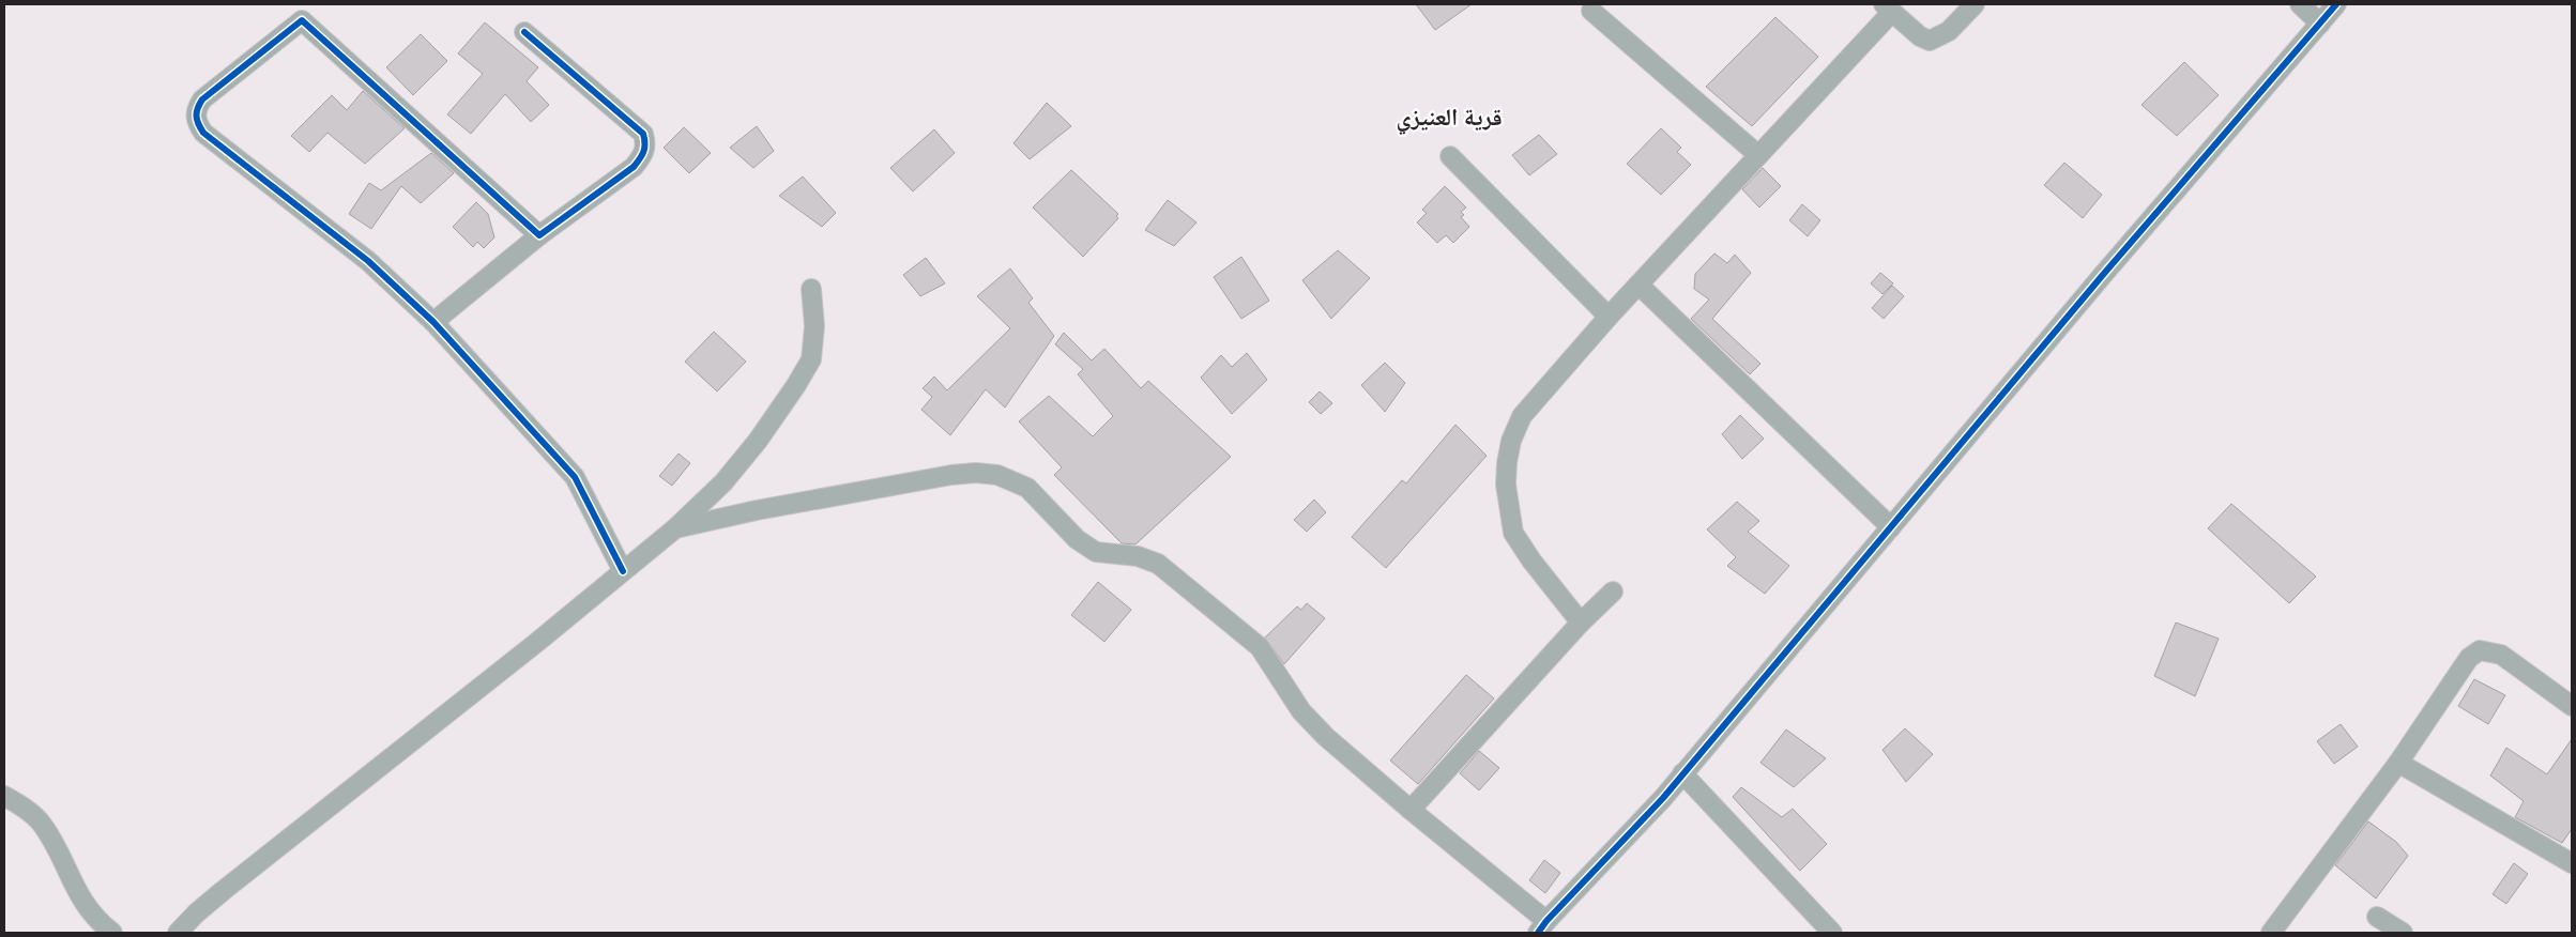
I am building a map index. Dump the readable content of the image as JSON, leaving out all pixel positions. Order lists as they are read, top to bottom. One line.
{"districts":["قرية العنيزي"]}
